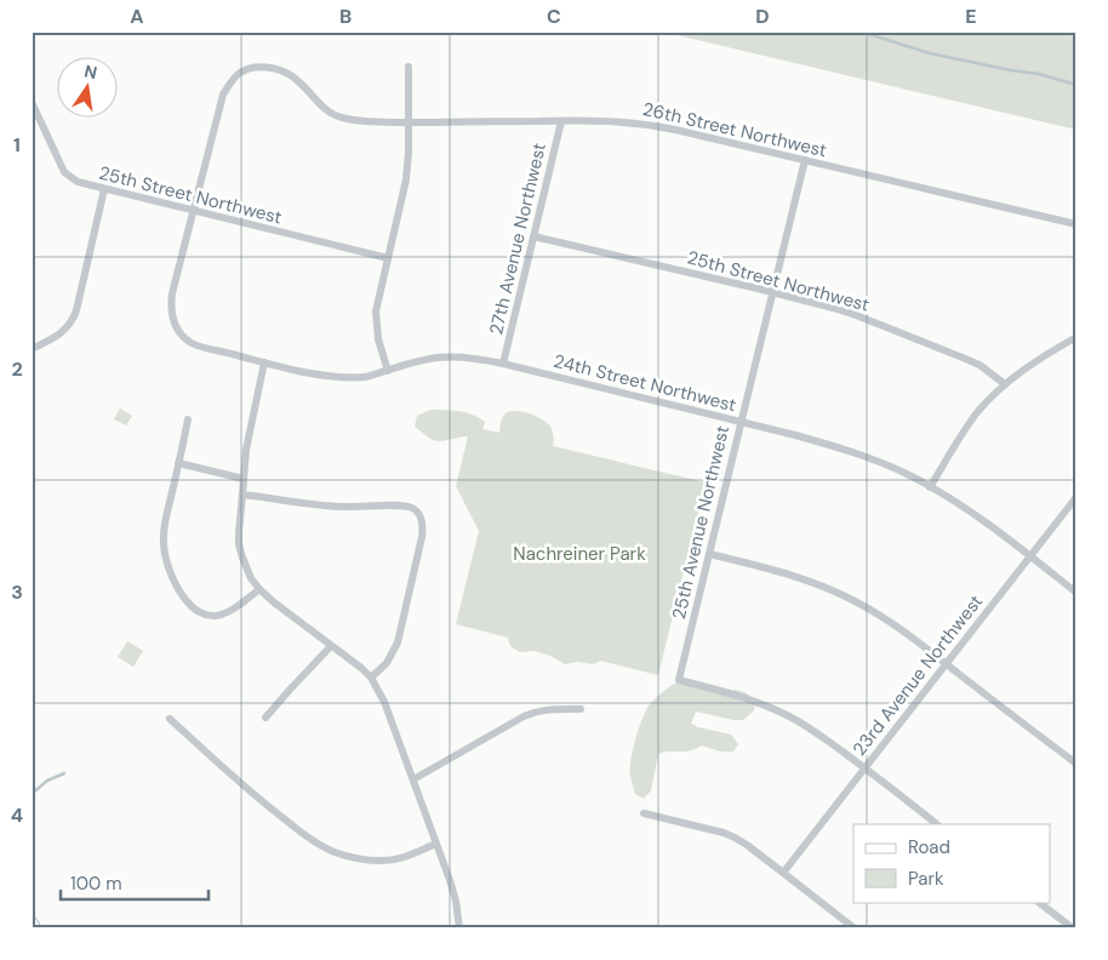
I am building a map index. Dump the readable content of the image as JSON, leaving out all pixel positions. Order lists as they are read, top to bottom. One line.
{"streets":{"street":["26th Street Northwest","25th Street Northwest","27th Avenue Northwest","24th Street Northwest","25th Avenue Northwest","23rd Avenue Northwest"]},"crossings":[["26th Street Northwest","25th Street Northwest"],["26th Street Northwest","27th Avenue Northwest"],["26th Street Northwest","24th Street Northwest"],["26th Street Northwest","25th Avenue Northwest"],["25th Street Northwest","27th Avenue Northwest"],["25th Street Northwest","24th Street Northwest"],["25th Street Northwest","25th Avenue Northwest"],["27th Avenue Northwest","24th Street Northwest"],["24th Street Northwest","25th Avenue Northwest"],["24th Street Northwest","23rd Avenue Northwest"],["25th Avenue Northwest","23rd Avenue Northwest"]],"parks":["Nachreiner Park"],"legend":["Road","Park"],"scale_bar":"100 m","north":"top","grid":{"columns":["A","B","C","D","E"],"rows":["1","2","3","4"]}}
